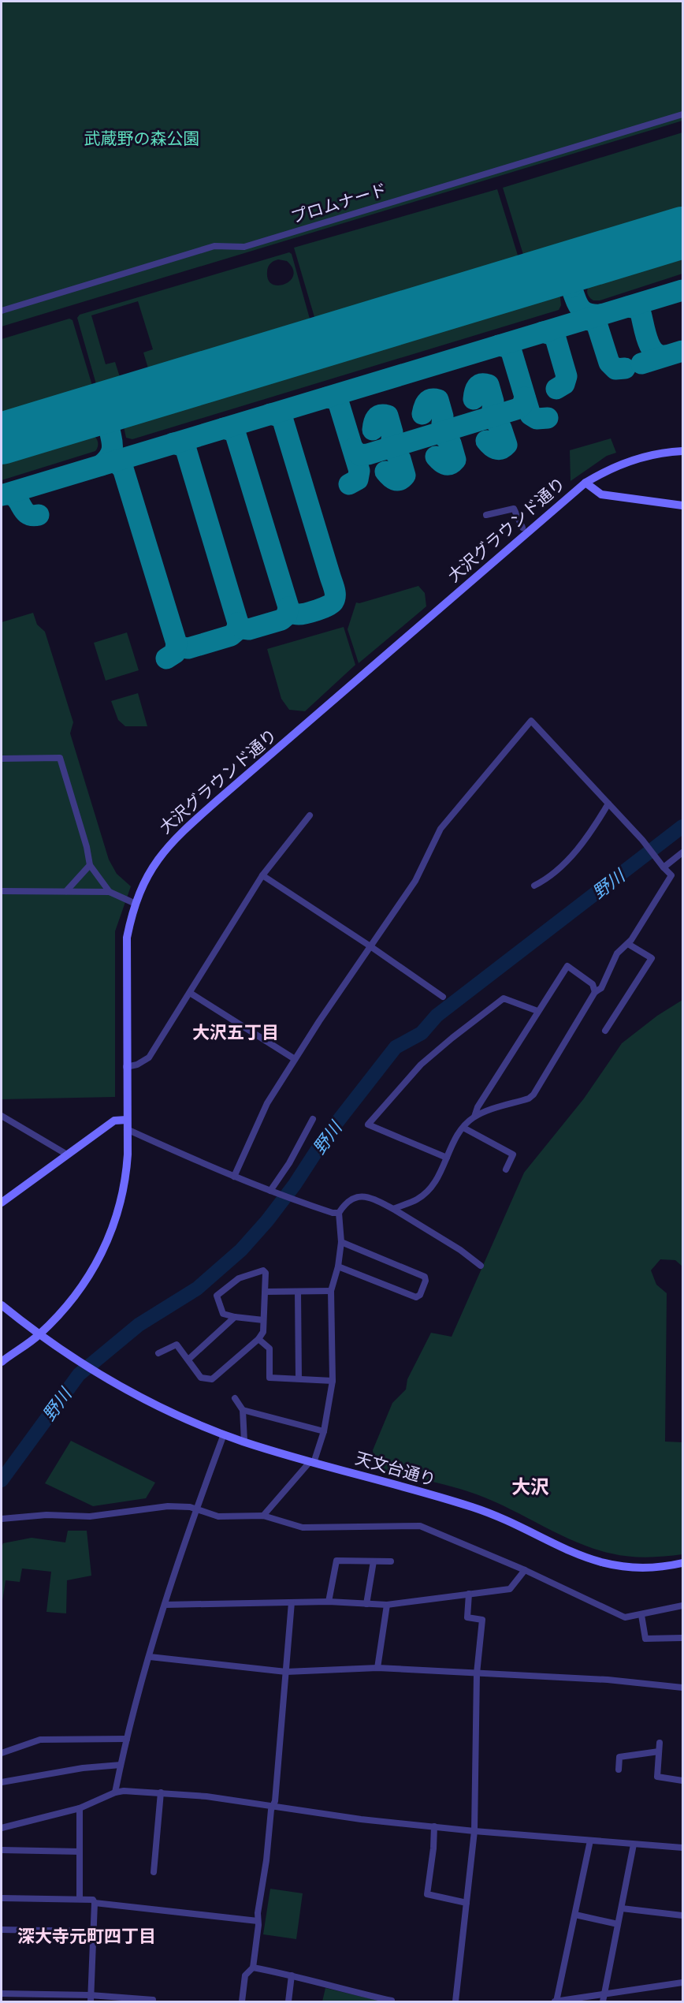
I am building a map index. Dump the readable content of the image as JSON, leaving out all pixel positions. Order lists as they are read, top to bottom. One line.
{"streets":{"street":["プロムナード","大沢グラウンド通り","天文台通り"]},"crossings":[["大沢グラウンド通り","天文台通り"]],"districts":["大沢五丁目","大沢","深大寺元町四丁目"],"water":["野川"],"parks":["武蔵野の森公園"]}
